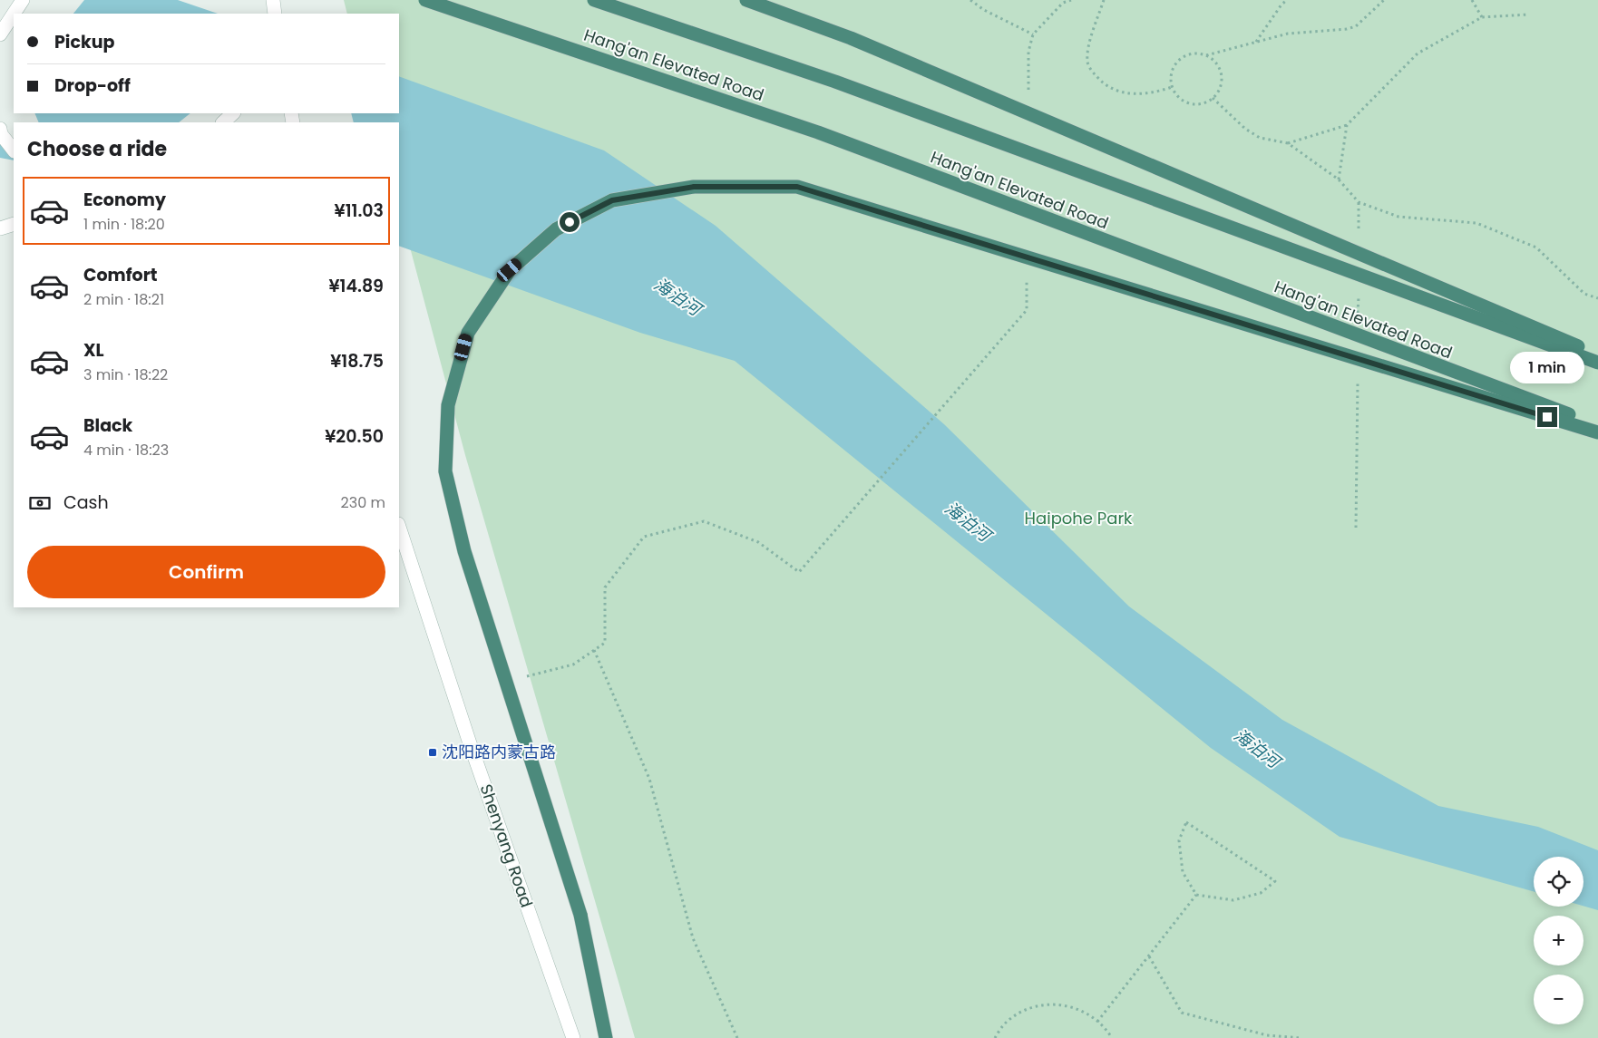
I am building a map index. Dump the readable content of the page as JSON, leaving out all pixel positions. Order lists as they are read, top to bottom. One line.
{"streets":{"highway":["Hang'an Elevated Road"],"main road":["Shenyang Road"]},"water":["海泊河"],"parks":["Haipohe Park"],"places":{"transit":["沈阳路内蒙古路"]},"page":{"banner":["Pickup","Drop-off"],"heading":"Choose a ride","list":[{"name":"Economy","note":"1 min · 18:20","value":"¥11.03"},{"name":"Comfort","note":"2 min · 18:21","value":"¥14.89"},{"name":"XL","note":"3 min · 18:22","value":"¥18.75"},{"name":"Black","note":"4 min · 18:23","value":"¥20.50"}],"bubble":"1 min","pay":["Cash","230 m"],"buttons":"Confirm","map_buttons":["+","−"]}}
